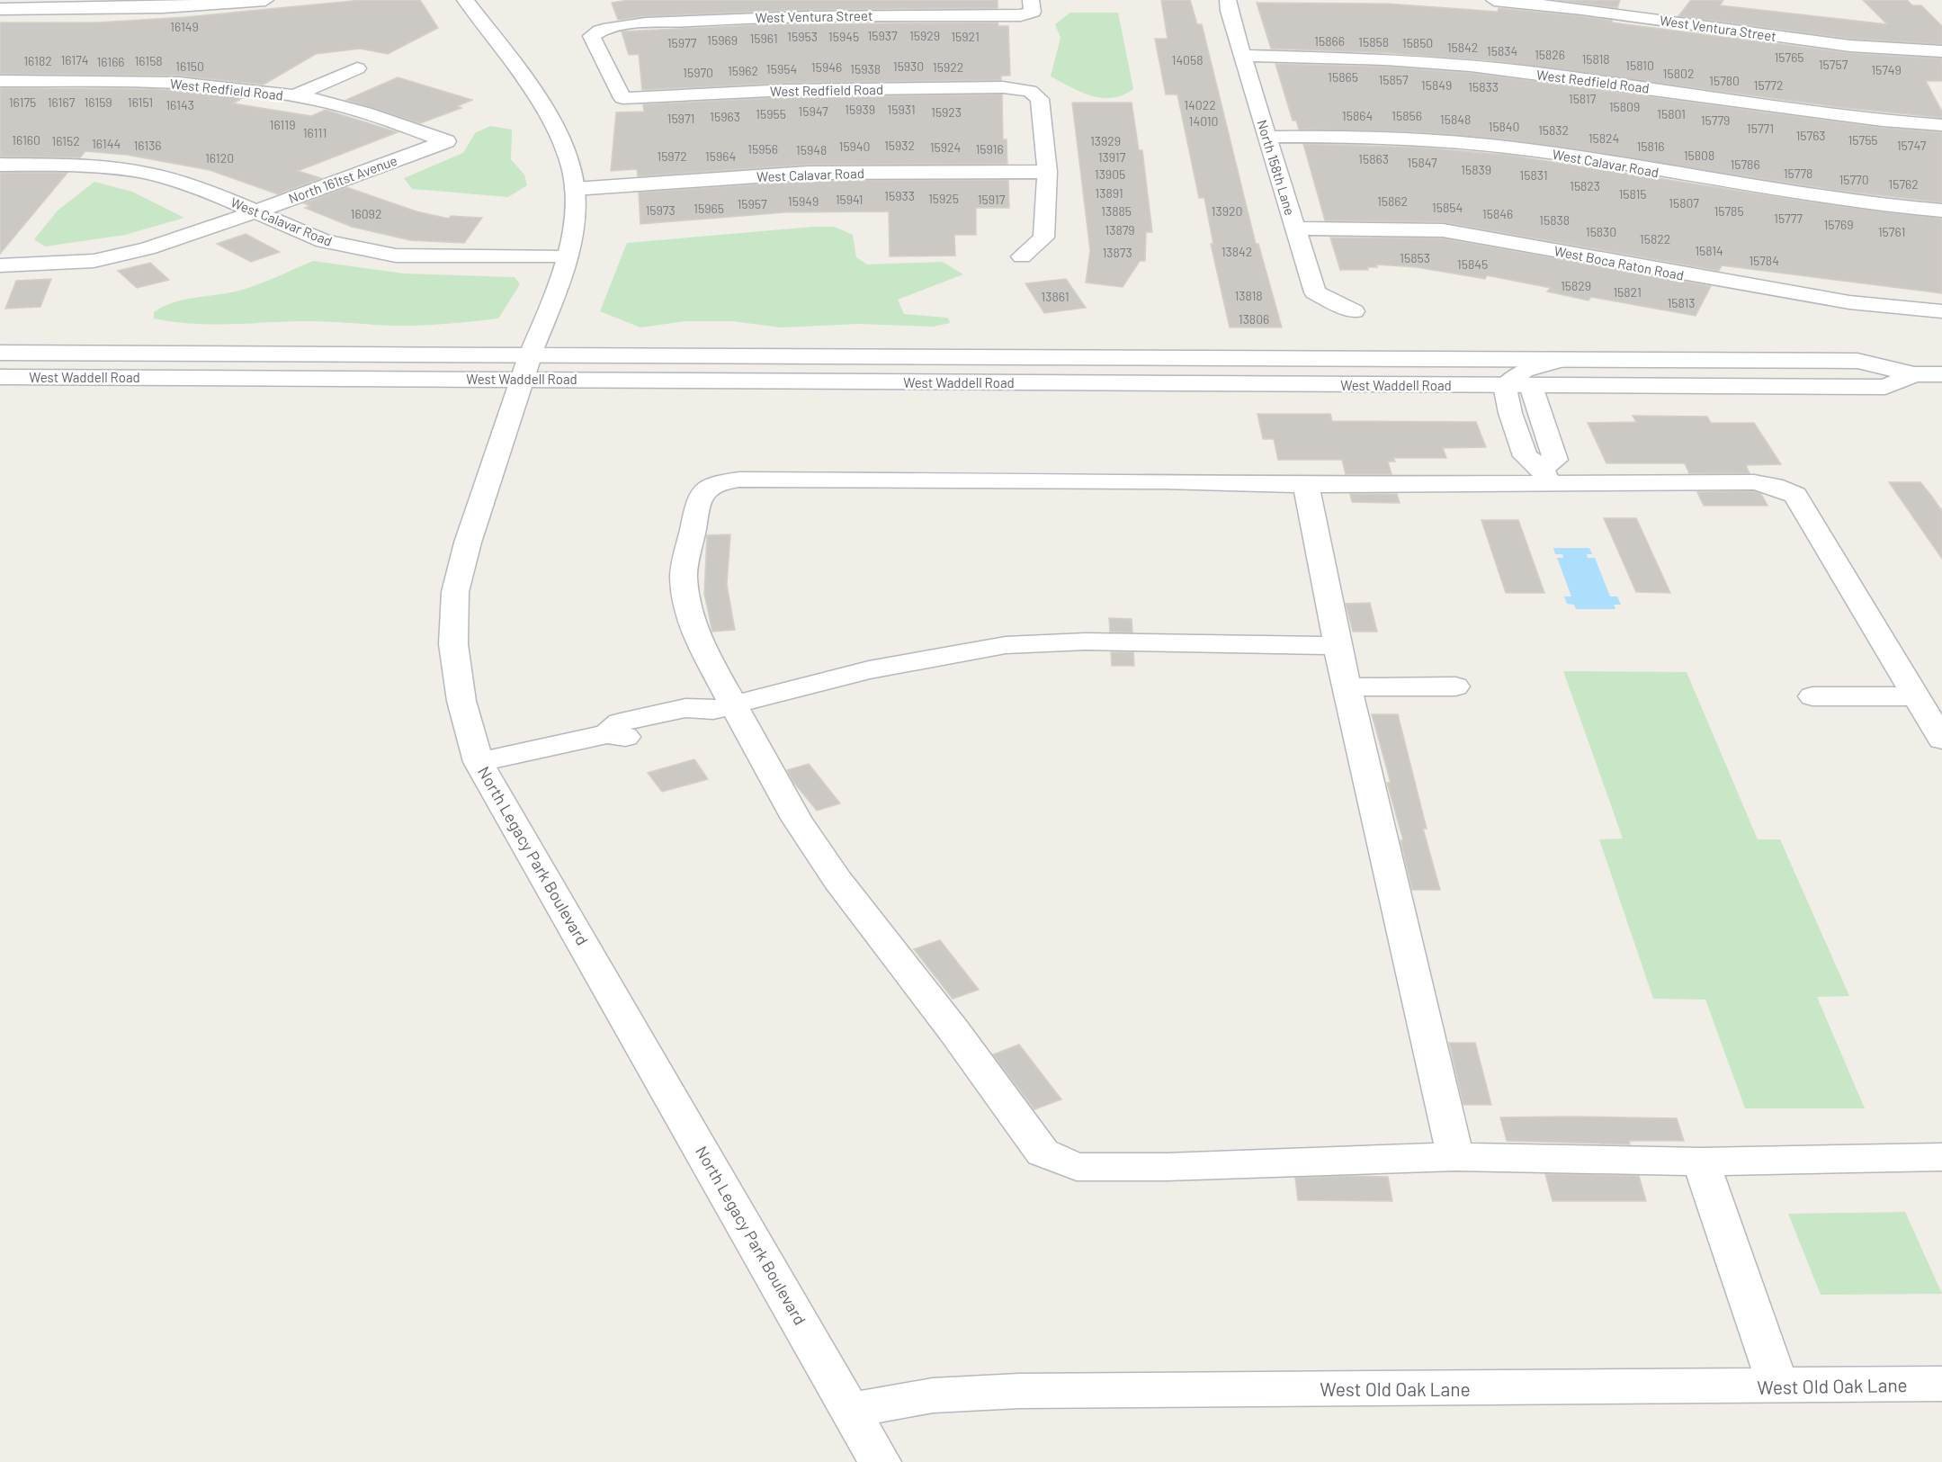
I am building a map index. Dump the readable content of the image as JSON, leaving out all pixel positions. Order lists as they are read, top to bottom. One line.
{"streets":{"street":["West Ventura Street","West Redfield Road","West Calavar Road","North 158th Lane","North 161tst Avenue","West Boca Raton Road","West Waddell Road","North Legacy Park Boulevard","West Old Oak Lane"]},"crossings":[["West Ventura Street","West Redfield Road"],["West Redfield Road","West Calavar Road"],["West Redfield Road","North 158th Lane"],["West Redfield Road","North 161tst Avenue"],["West Calavar Road","North 158th Lane"],["West Calavar Road","North 161tst Avenue"],["West Calavar Road","North Legacy Park Boulevard"],["North 158th Lane","West Boca Raton Road"],["West Waddell Road","North Legacy Park Boulevard"],["North Legacy Park Boulevard","West Old Oak Lane"]],"house_numbers":["16149","15937","15929","15953","15945","15921","15961","15969","15866","15858","15977","15850","15842","15834","15826","15765","15818","16174","14058","16182","16158","16166","15757","15810","16150","15930","15946","15922","15954","15938","15749","15962","15970","15802","15865","15857","15780","15849","15772","15833","15817","16175","16167","16159","16151","16143","14022","15809","15939","15931","15947","15923","15955","15801","15864","15856","15963","15971","15848","15779","14010","16119","15840","15771","15832","16111","15763","15824","16160","15755","16152","13929","16144","16136","15932","15747","15940","15816","15924","15956","15916","15948","15808","15972","15964","13917","16120","15863","15847","15786","15839","15778","13905","15831","15770","15762","15823","13891","15815","15933","15925","15941","15917","15949","15862","15807","15957","15854","15965","15973","13885","13920","15785","16092","15846","15777","15838","15769","13879","15830","15761","15822","15814","13842","13873","15853","15784","15845","15829","15821","13818","13861","15813","13806"]}
